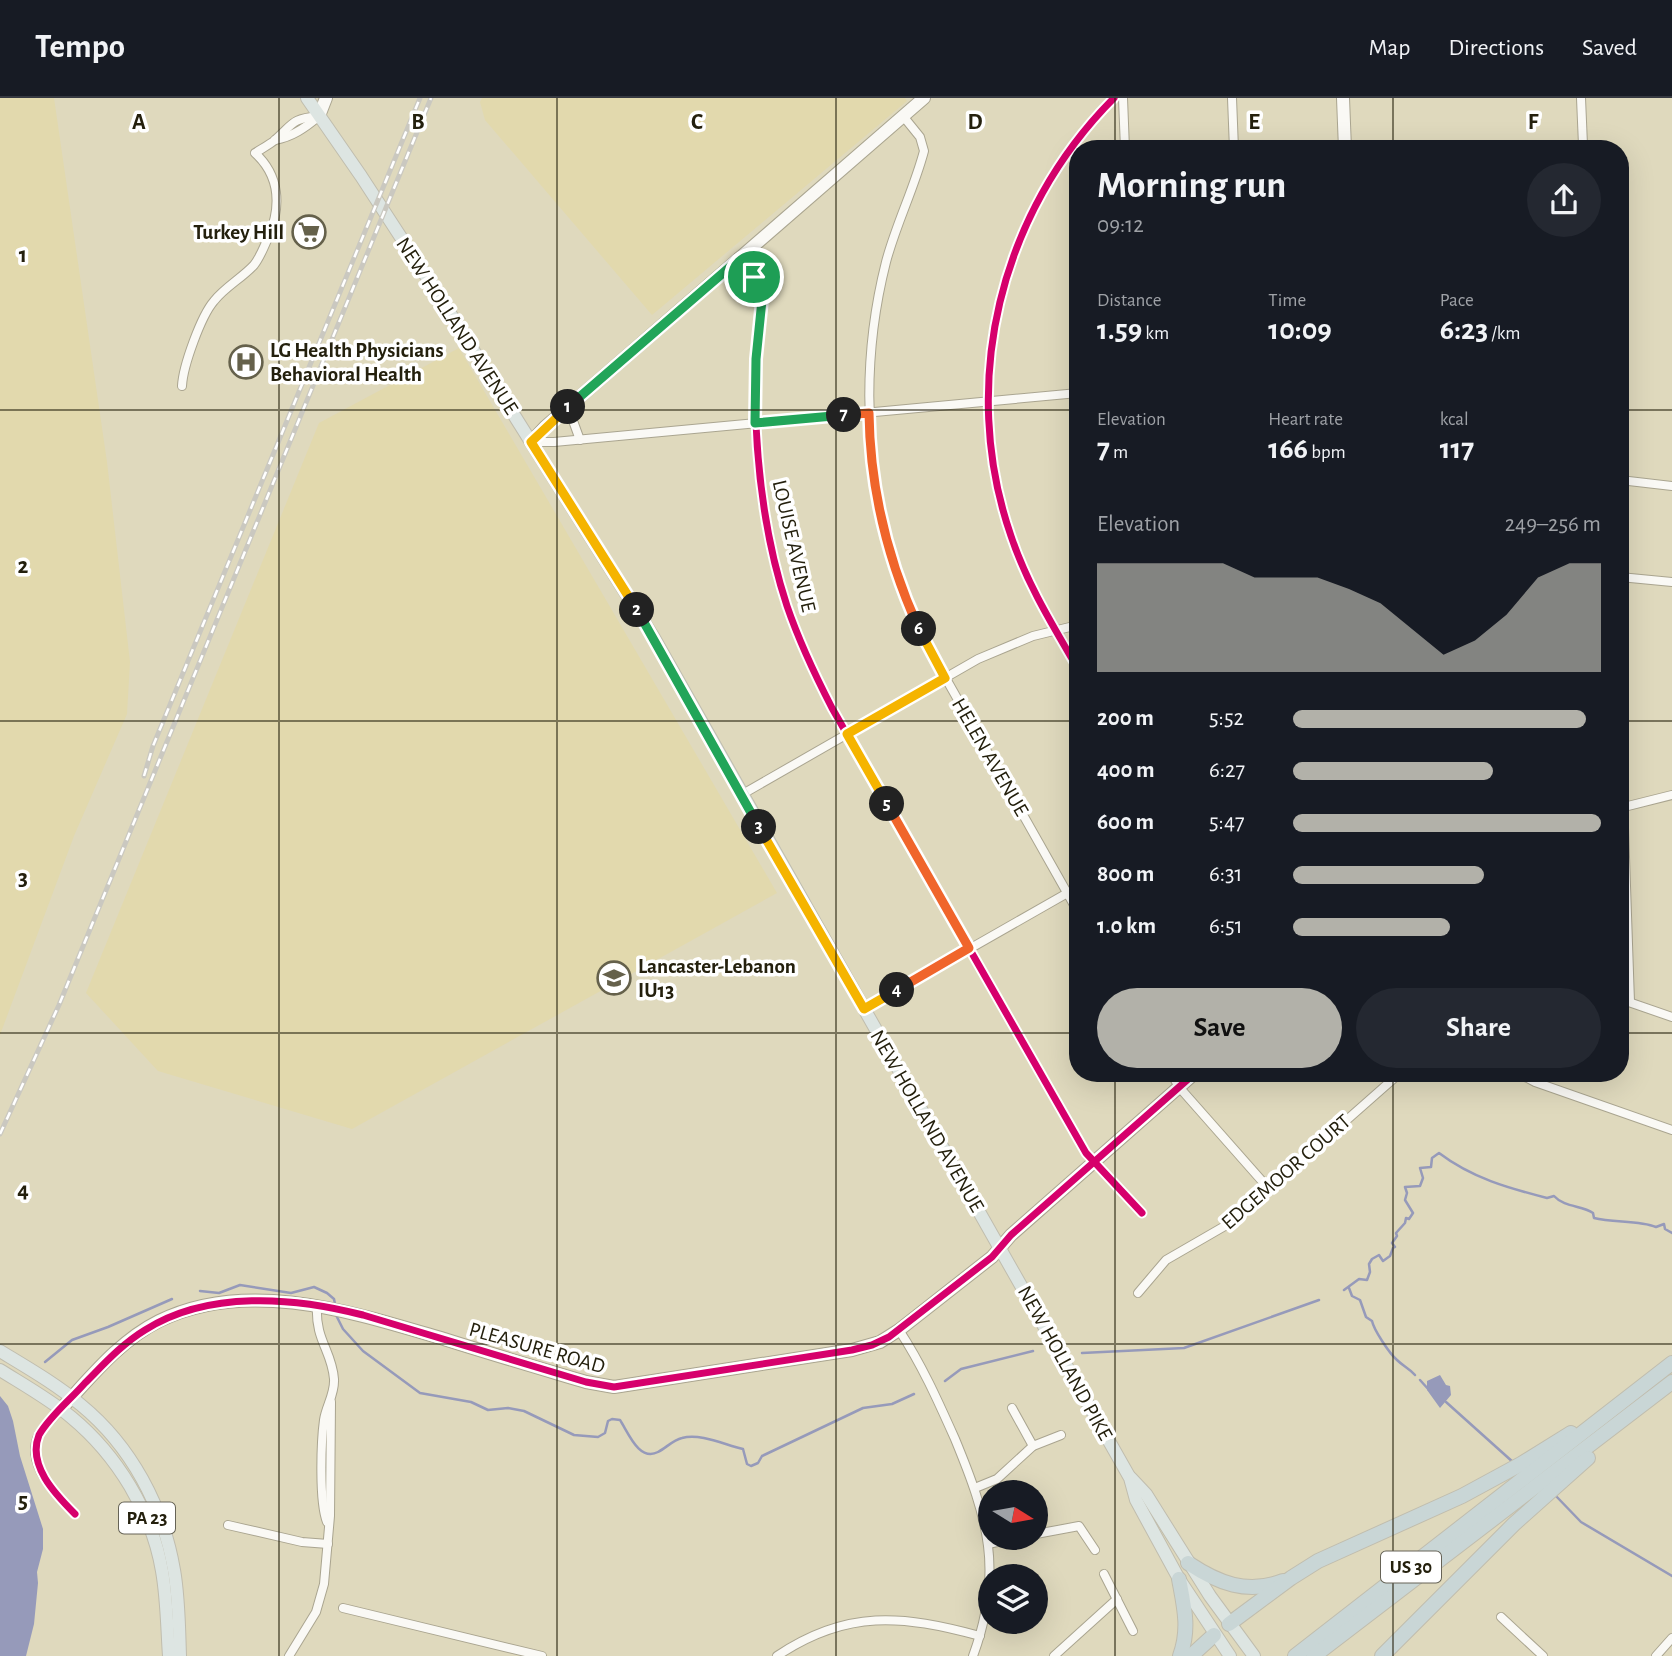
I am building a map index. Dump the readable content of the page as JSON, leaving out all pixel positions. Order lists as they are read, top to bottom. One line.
{"streets":{"highway":["US 30"],"main road":["NEW HOLLAND AVENUE","NEW HOLLAND PIKE","PA 23"],"street":["LOUISE AVENUE","HELEN AVENUE","EDGEMOOR COURT","PLEASURE ROAD"]},"crossings":[["NEW HOLLAND AVENUE","PLEASURE ROAD"],["NEW HOLLAND AVENUE","NEW HOLLAND PIKE"],["LOUISE AVENUE","PLEASURE ROAD"],["PLEASURE ROAD","NEW HOLLAND PIKE"],["PLEASURE ROAD","PA 23"]],"places":{"supermarket":["Turkey Hill"],"hospital":["LG Health Physicians Behavioral Health"],"school or university":["Lancaster-Lebanon IU13"]},"north":"right","page":{"header":"Tempo","nav":["Map","Directions","Saved"],"heading":["Morning run","09:12"],"stats":[["Distance","1.59 km"],["Time","10:09"],["Pace","6:23 /km"],["Elevation","7 m"],["Heart rate","166 bpm"],["kcal","117"]],"pins":["1","7","2","6","5","3","4"],"chart":["Elevation","249–256 m"],"list":[{"name":"200 m","note":"5:52"},{"name":"400 m","note":"6:27"},{"name":"600 m","note":"5:47"},{"name":"800 m","note":"6:31"},{"name":"1.0 km","note":"6:51"}],"buttons":["Save","Share"]},"grid":{"columns":["A","B","C","D","E","F"],"rows":["1","2","3","4","5"]}}
